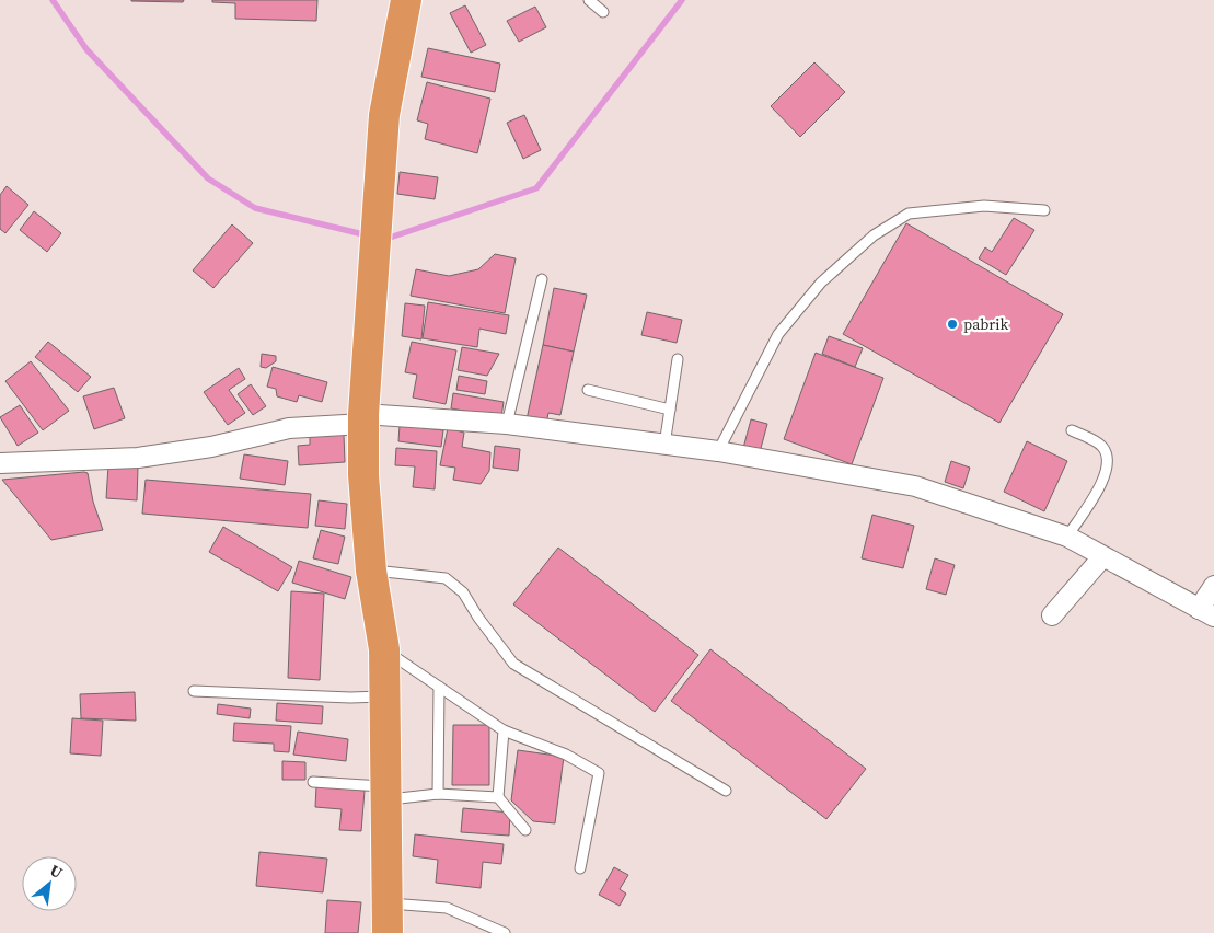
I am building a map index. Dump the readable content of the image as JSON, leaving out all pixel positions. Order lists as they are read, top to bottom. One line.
{"places":["pabrik"],"north":"top right"}
